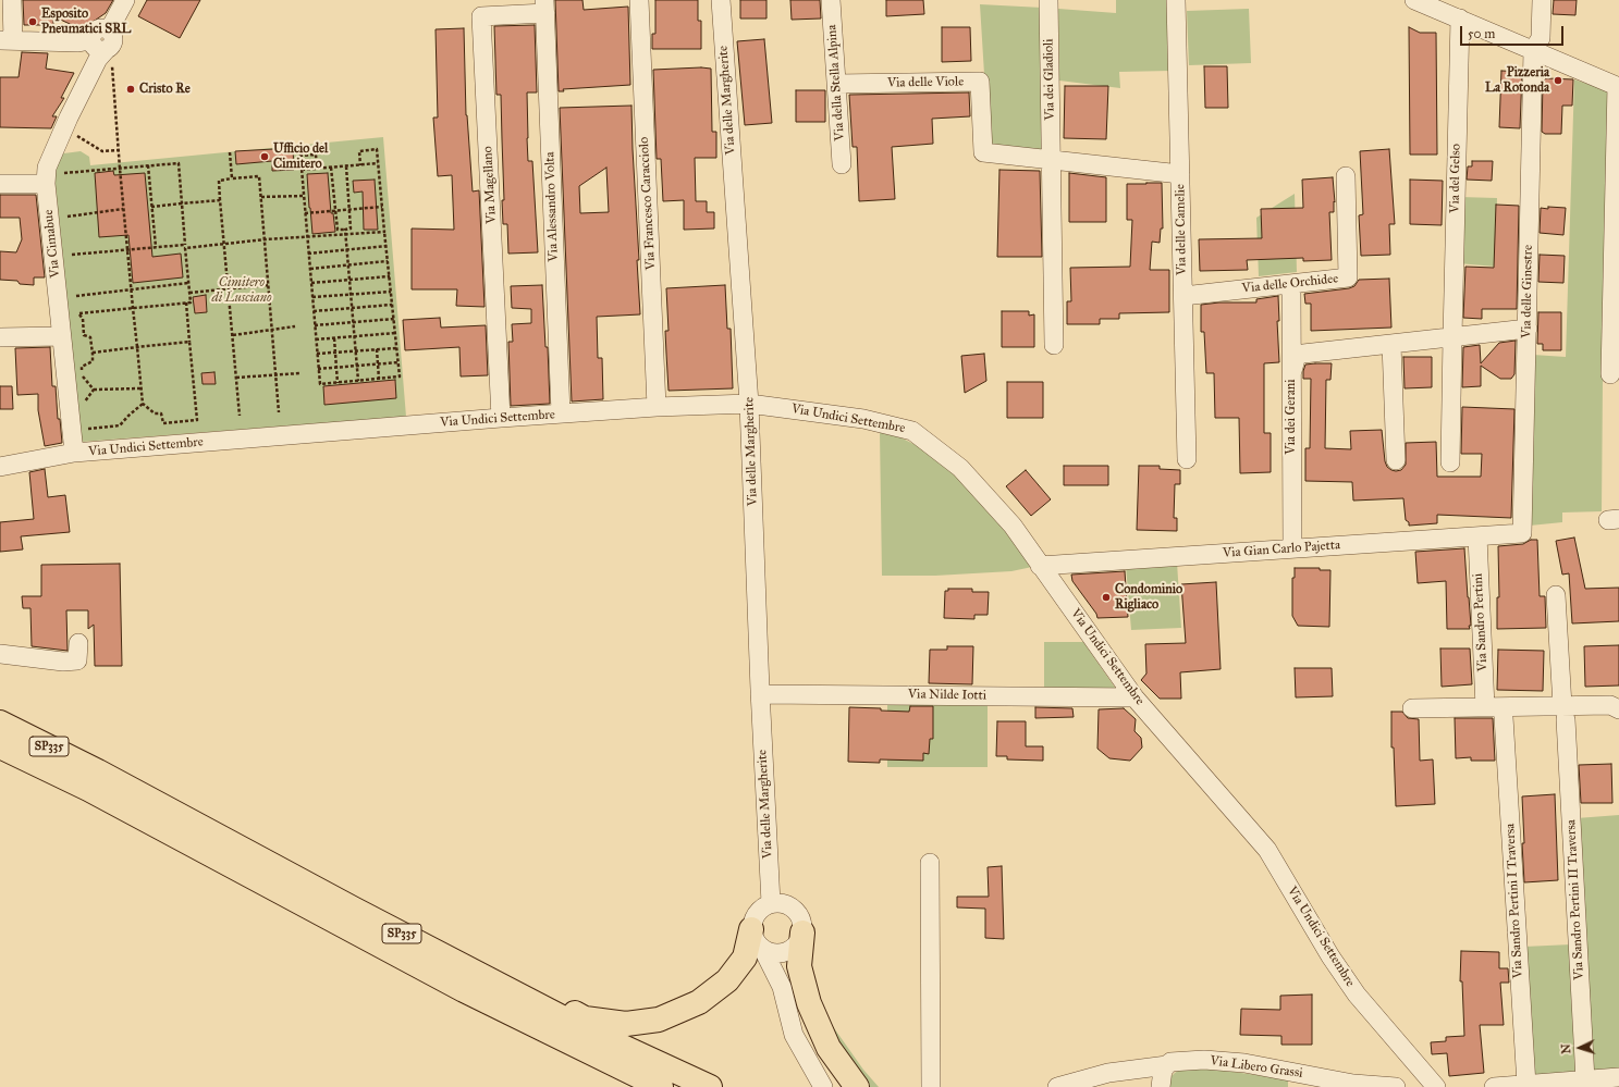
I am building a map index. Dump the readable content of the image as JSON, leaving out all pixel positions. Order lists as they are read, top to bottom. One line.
{"streets":{"highway":["SP335"],"street":["Via dei Gladioli","Via della Stella Alpina","Via delle Viole","Via delle Margherite","Via del Gelso","Via Magellano","Via Francesco Caracciolo","Via Alessandro Volta","Via delle Camelie","Via Cimabue","Via delle Orchidee","Via delle Ginestre","Via dei Gerani","Via Undici Settembre","Via Gian Carlo Pajetta","Via Sandro Pertini","Via Nilde Iotti","Via Sandro Pertini II Traversa","Via Sandro Pertini I Traversa","Via Libero Grassi"]},"crossings":[["Via dei Gladioli","Via delle Viole"],["Via della Stella Alpina","Via delle Viole"],["Via delle Margherite","Via Undici Settembre"],["Via delle Margherite","Via Nilde Iotti"],["Via Magellano","Via Alessandro Volta"],["Via Magellano","Via Undici Settembre"],["Via Francesco Caracciolo","Via Undici Settembre"],["Via Alessandro Volta","Via Undici Settembre"],["Via delle Camelie","Via delle Orchidee"],["Via Cimabue","Via Undici Settembre"],["Via delle Orchidee","Via dei Gerani"],["Via delle Ginestre","Via Gian Carlo Pajetta"],["Via dei Gerani","Via Gian Carlo Pajetta"],["Via Undici Settembre","Via Gian Carlo Pajetta"],["Via Undici Settembre","Via Nilde Iotti"],["Via Gian Carlo Pajetta","Via Sandro Pertini"]],"parks":["Cimitero di Lusciano"],"places":["Esposito Pneumatici SRL","Pizzeria La Rotonda","Cristo Re","Ufficio del Cimitero","Condominio Rigliaco"],"scale_bar":"50 m","north":"left"}
